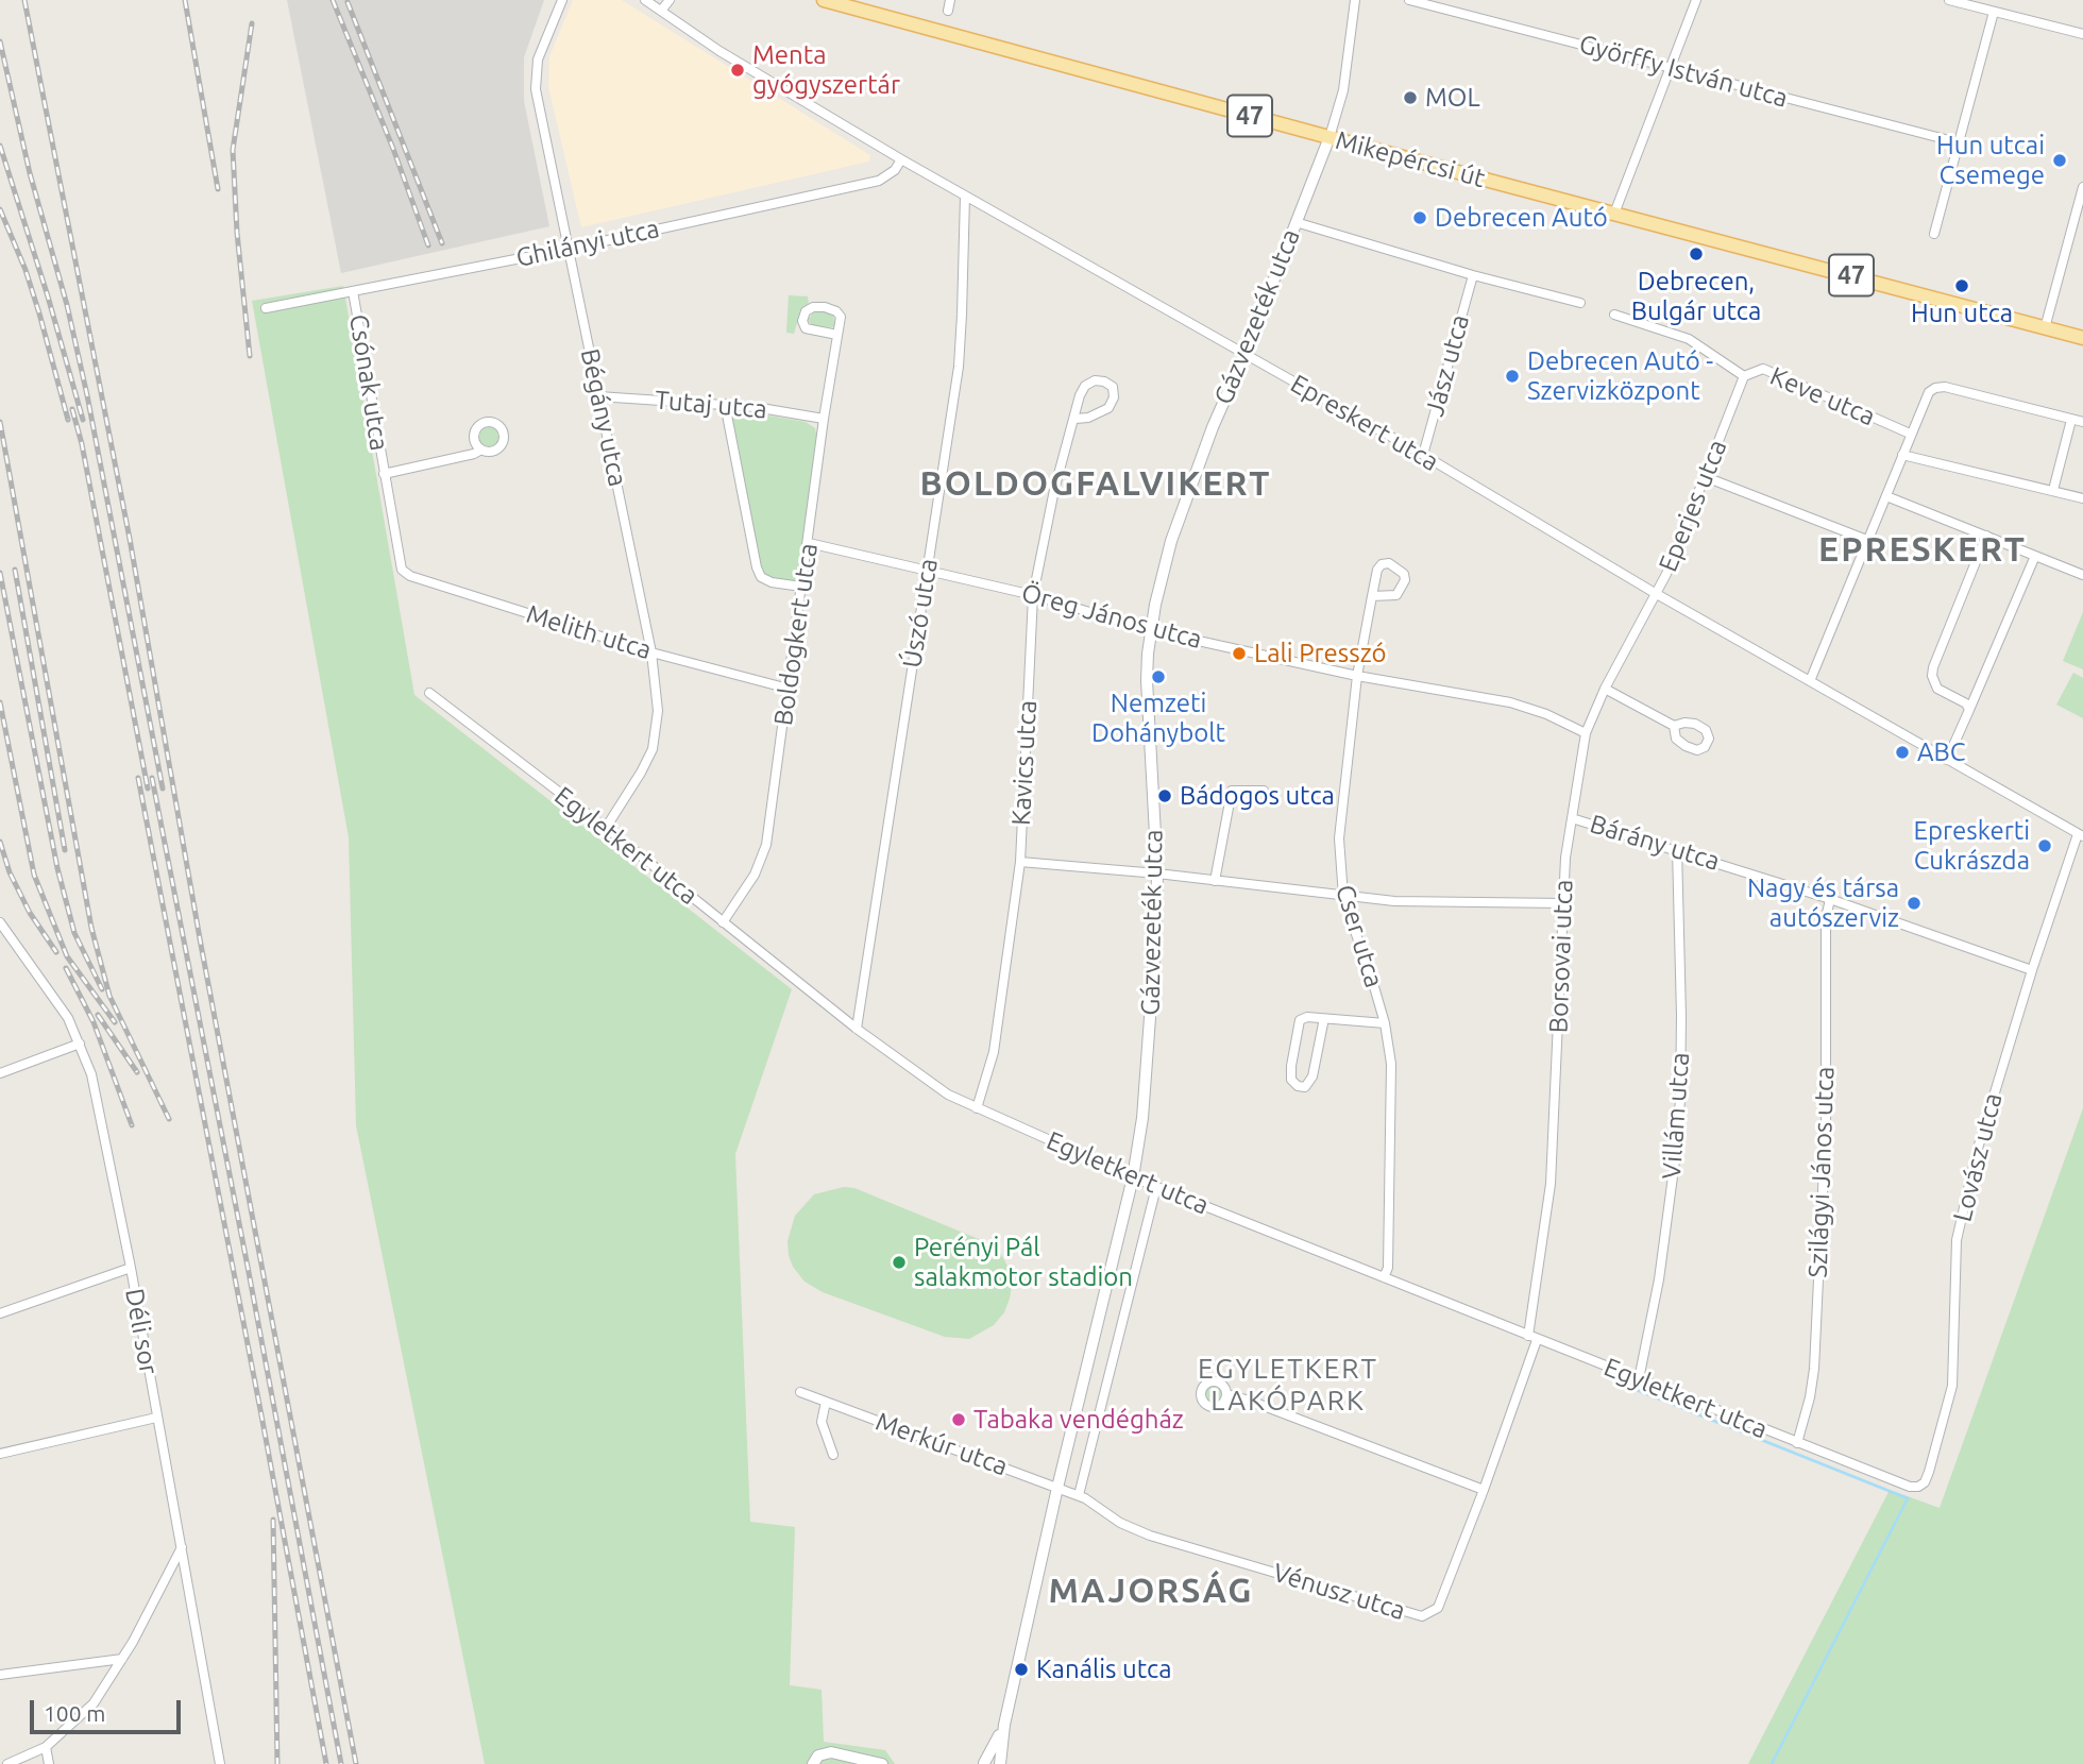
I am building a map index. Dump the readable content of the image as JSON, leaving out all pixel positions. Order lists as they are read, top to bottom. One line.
{"streets":{"main road":["47","Mikepércsi út"],"street":["Györffy István utca","Ghilányi utca","Gázvezeték utca","Jász utca","Csónak utca","Keve utca","Tutaj utca","Bégány utca","Epreskert utca","Eperjes utca","Úszó utca","Öreg János utca","Melith utca","Boldogkert utca","Kavics utca","Bárány utca","Egyletkert utca","Cser utca","Borsovai utca","Villám utca","Lovász utca","Szilágyi János utca","Déli sor","Merkúr utca","Vénusz utca"]},"crossings":[["Mikepércsi út","Gázvezeték utca"],["Ghilányi utca","Csónak utca"],["Ghilányi utca","Bégány utca"],["Ghilányi utca","Epreskert utca"],["Gázvezeték utca","Epreskert utca"],["Gázvezeték utca","Öreg János utca"],["Gázvezeték utca","Egyletkert utca"],["Gázvezeték utca","Merkúr utca"],["Gázvezeték utca","Vénusz utca"],["Jász utca","Epreskert utca"],["Csónak utca","Melith utca"],["Keve utca","Eperjes utca"],["Tutaj utca","Bégány utca"],["Tutaj utca","Boldogkert utca"],["Bégány utca","Melith utca"],["Bégány utca","Egyletkert utca"],["Epreskert utca","Eperjes utca"],["Epreskert utca","Úszó utca"],["Epreskert utca","Borsovai utca"],["Epreskert utca","Lovász utca"],["Eperjes utca","Borsovai utca"],["Úszó utca","Öreg János utca"],["Úszó utca","Egyletkert utca"],["Öreg János utca","Boldogkert utca"],["Öreg János utca","Kavics utca"],["Öreg János utca","Cser utca"],["Öreg János utca","Borsovai utca"],["Melith utca","Boldogkert utca"],["Boldogkert utca","Egyletkert utca"],["Kavics utca","Egyletkert utca"],["Bárány utca","Borsovai utca"],["Bárány utca","Villám utca"],["Bárány utca","Lovász utca"],["Bárány utca","Szilágyi János utca"],["Egyletkert utca","Cser utca"],["Egyletkert utca","Borsovai utca"],["Egyletkert utca","Villám utca"],["Egyletkert utca","Lovász utca"],["Egyletkert utca","Szilágyi János utca"],["Egyletkert utca","Vénusz utca"],["Borsovai utca","Vénusz utca"],["Merkúr utca","Vénusz utca"]],"districts":["BOLDOGFALVIKERT","EPRESKERT","EGYLETKERT LAKÓPARK","MAJORSÁG"],"places":["Menta gyógyszertár","MOL","Hun utcai Csemege","Debrecen Autó","Debrecen, Bulgár utca","Hun utca","Debrecen Autó - Szervizközpont","Lali Presszó","Nemzeti Dohánybolt","ABC","Bádogos utca","Epreskerti Cukrászda","Nagy és társa autószerviz","Perényi Pál salakmotor stadion","Tabaka vendégház","Kanális utca"],"scale_bar":"100 m"}
